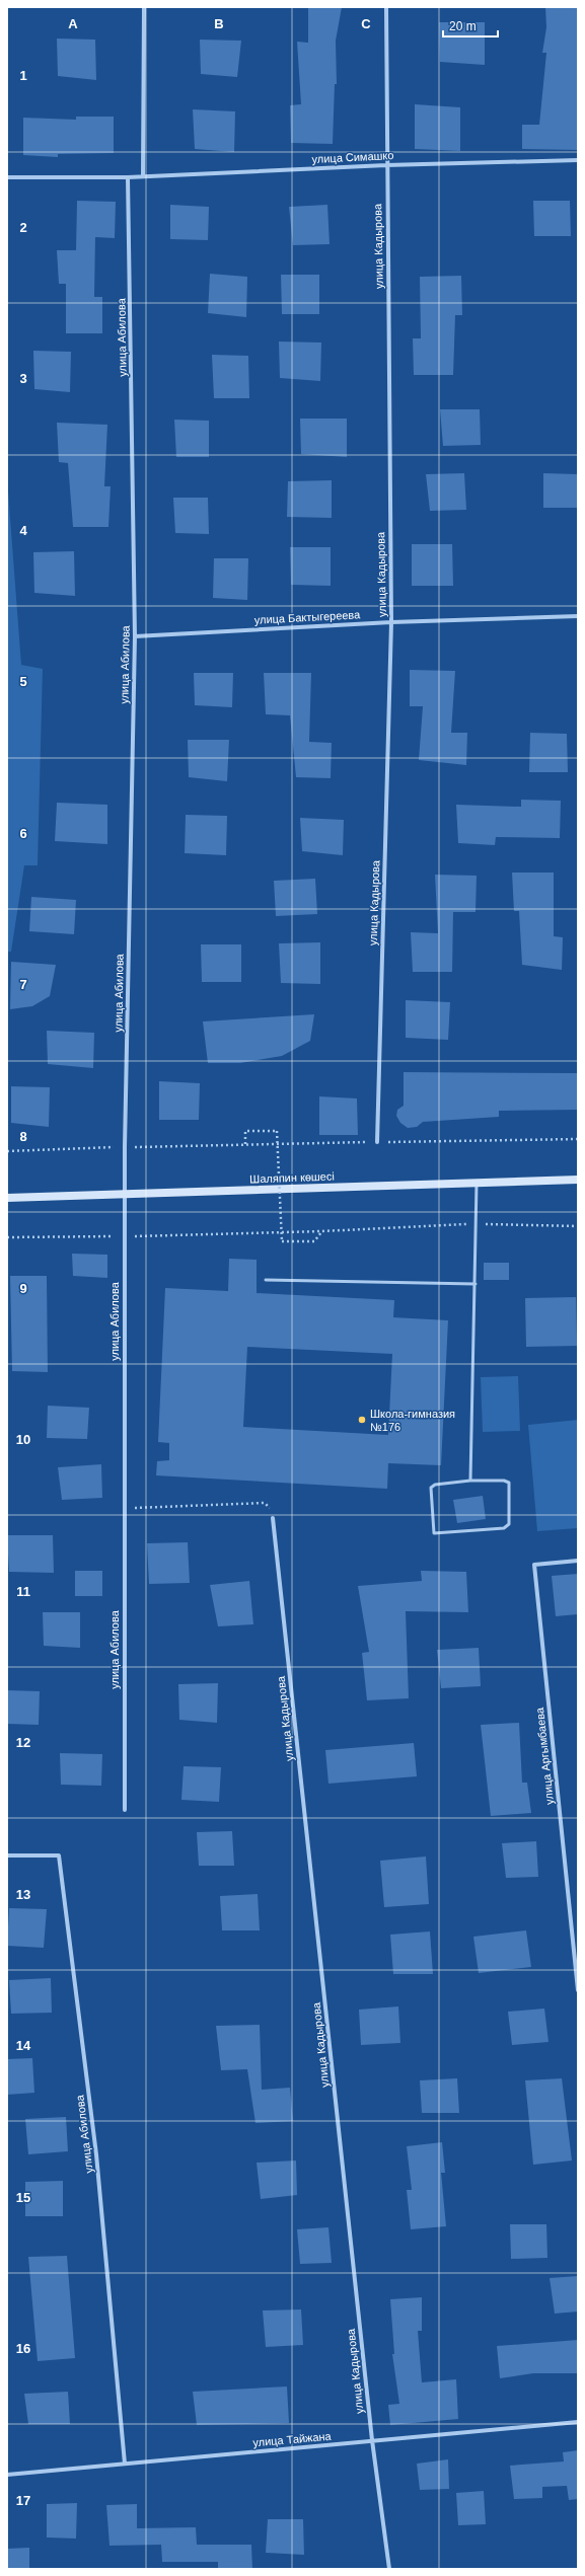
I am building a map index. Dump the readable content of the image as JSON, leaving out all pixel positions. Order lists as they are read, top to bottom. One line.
{"streets":{"main road":["Шаляпин көшесі"],"street":["улица Симашко","улица Кадырова","улица Абилова","улица Бактыгереева","улица Аргымбаева","улица Тайжана"]},"crossings":[["улица Симашко","улица Кадырова"],["улица Симашко","улица Абилова"],["улица Кадырова","улица Бактыгереева"],["улица Кадырова","улица Тайжана"],["улица Абилова","улица Бактыгереева"],["улица Абилова","Шаляпин көшесі"],["улица Абилова","улица Тайжана"]],"places":["Школа-гимназия №176"],"scale_bar":"20 m","grid":{"columns":["A","B","C"],"rows":["1","2","3","4","5","6","7","8","9","10","11","12","13","14","15","16","17"]}}
